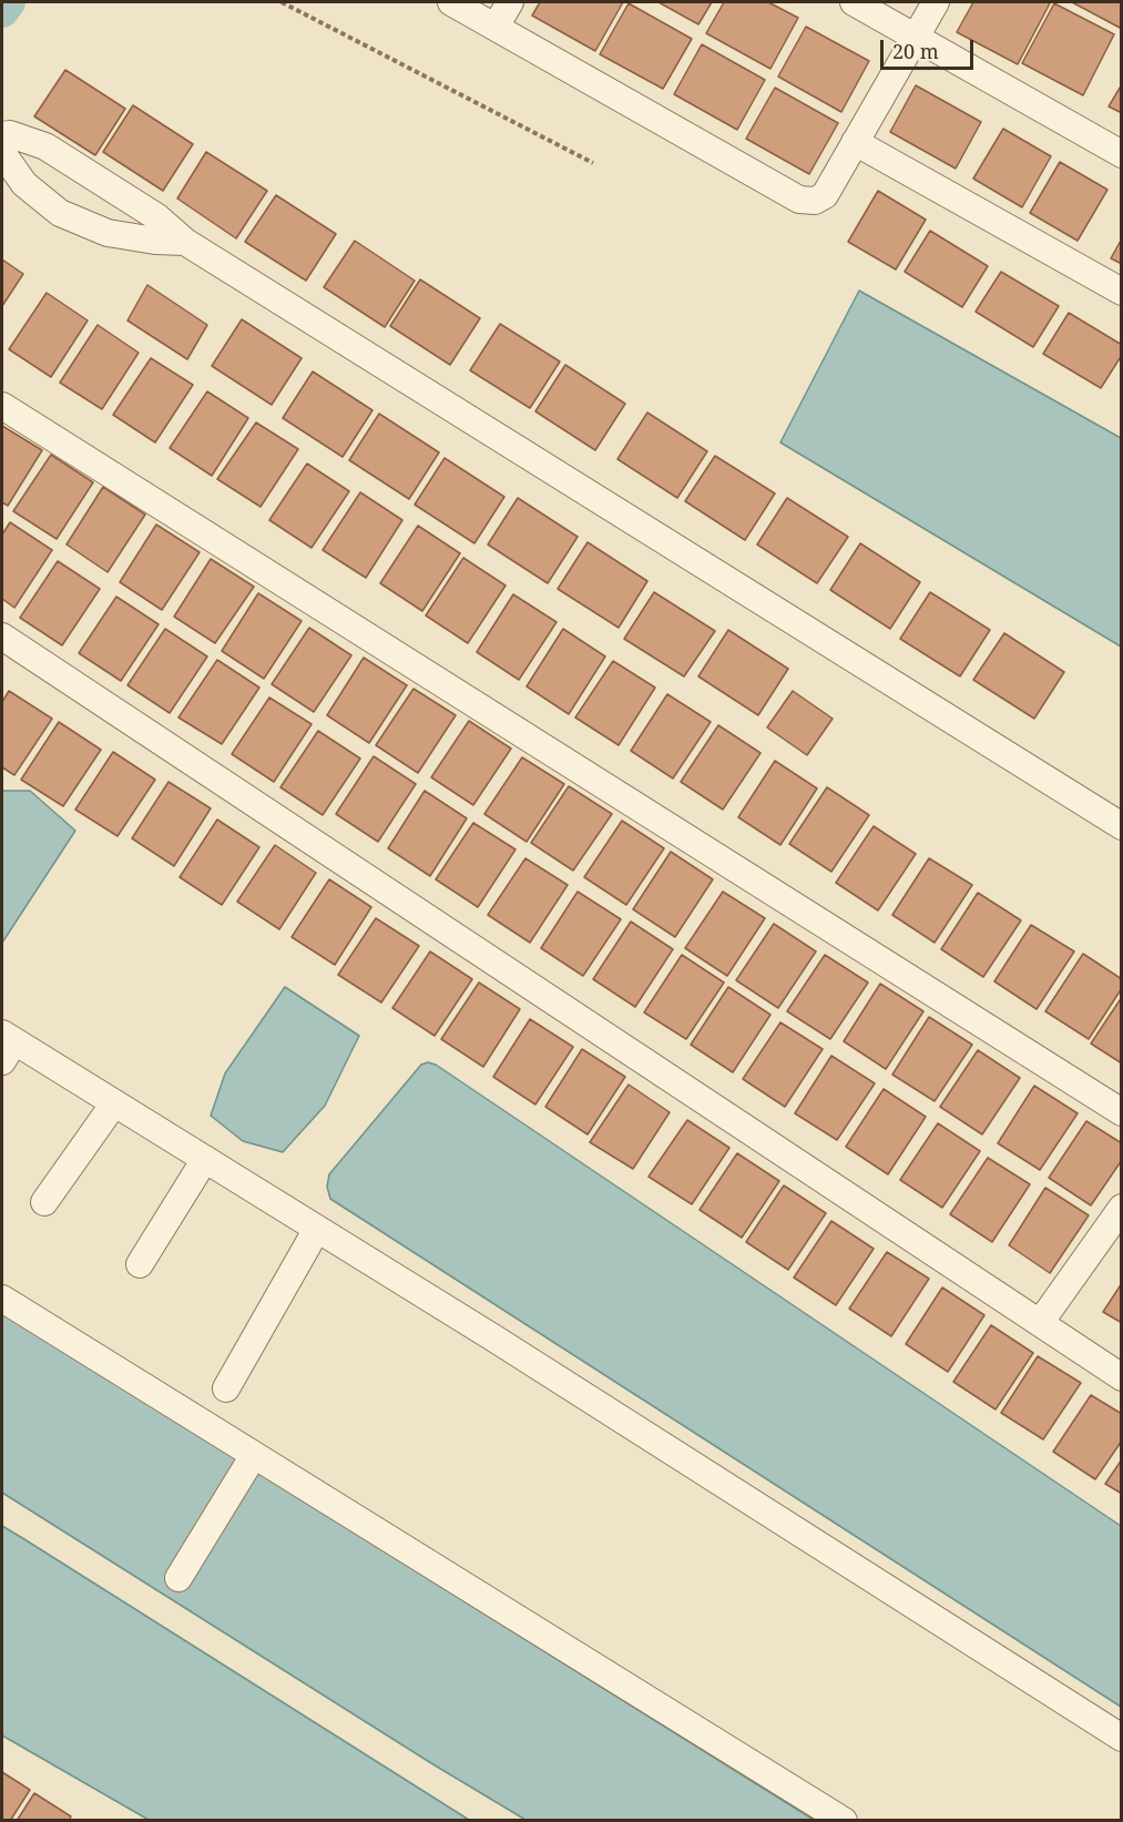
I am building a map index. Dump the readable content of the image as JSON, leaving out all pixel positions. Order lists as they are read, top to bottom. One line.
{"scale_bar":"20 m"}
